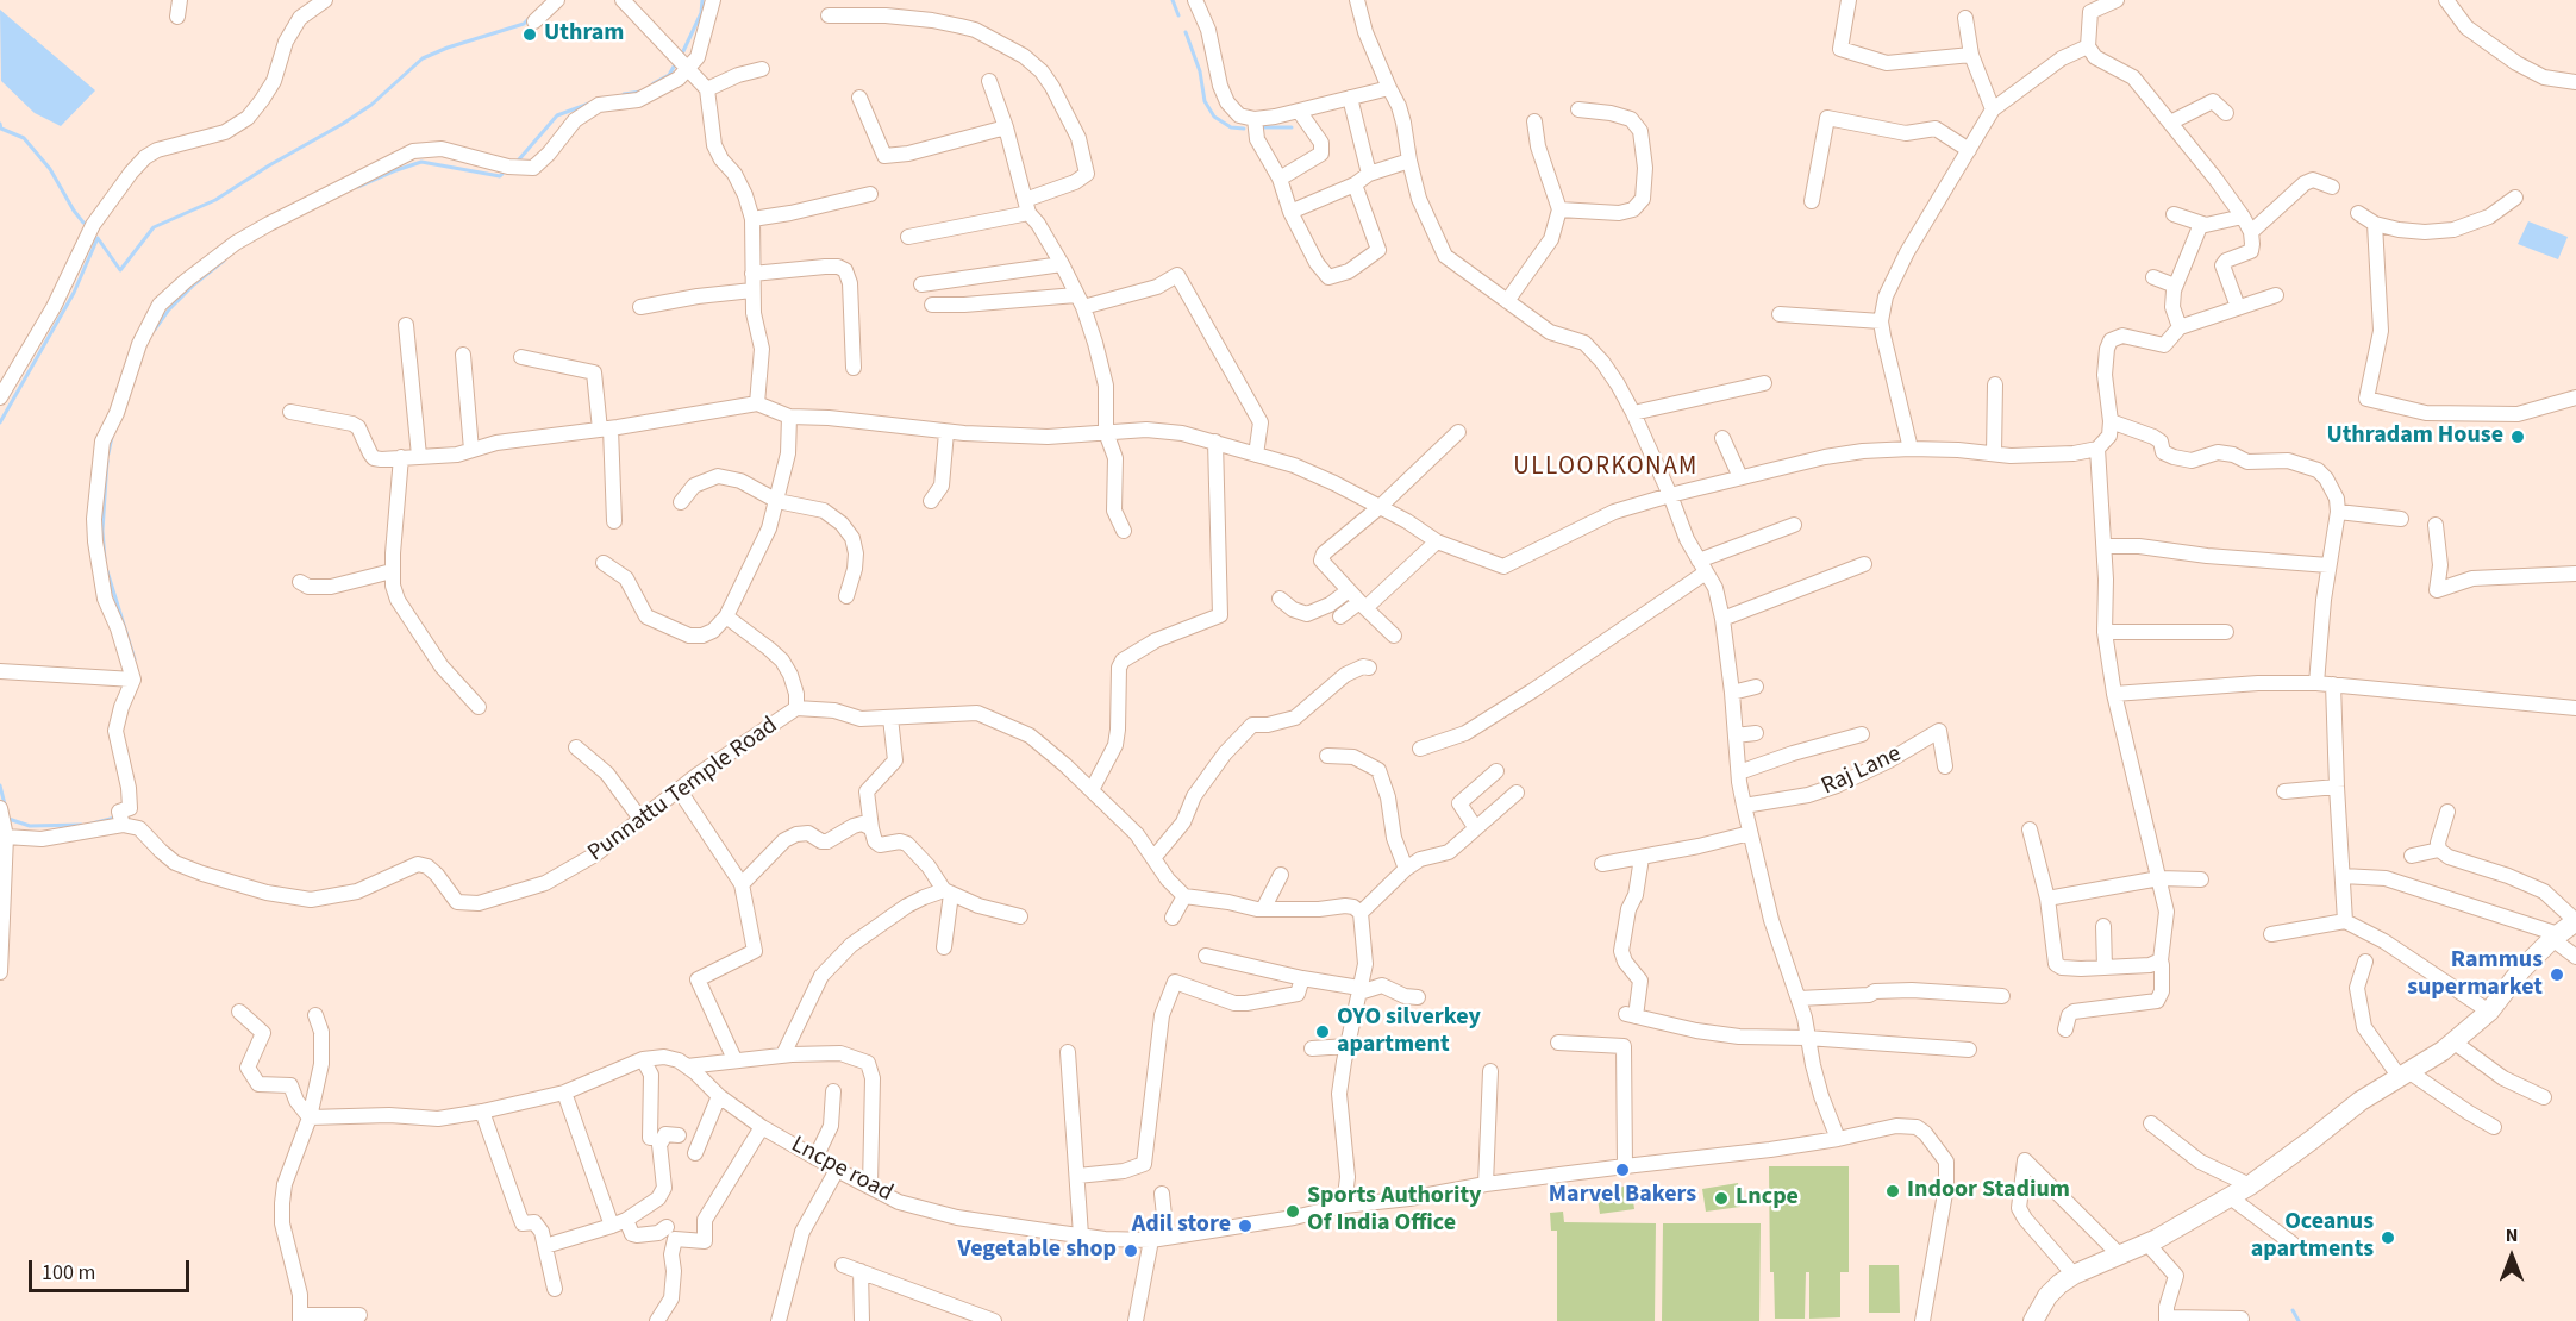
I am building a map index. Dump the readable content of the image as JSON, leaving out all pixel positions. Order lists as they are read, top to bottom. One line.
{"streets":{"street":["Raj Lane","Punnattu Temple Road","Lncpe road"]},"districts":["ULLOORKONAM"],"places":["Uthram","Uthradam House","Rammus supermarket","OYO silverkey apartment","Marvel Bakers","Indoor Stadium","Lncpe","Sports Authority Of India Office","Adil store","Oceanus apartments","Vegetable shop"],"scale_bar":"100 m","north":"top"}
